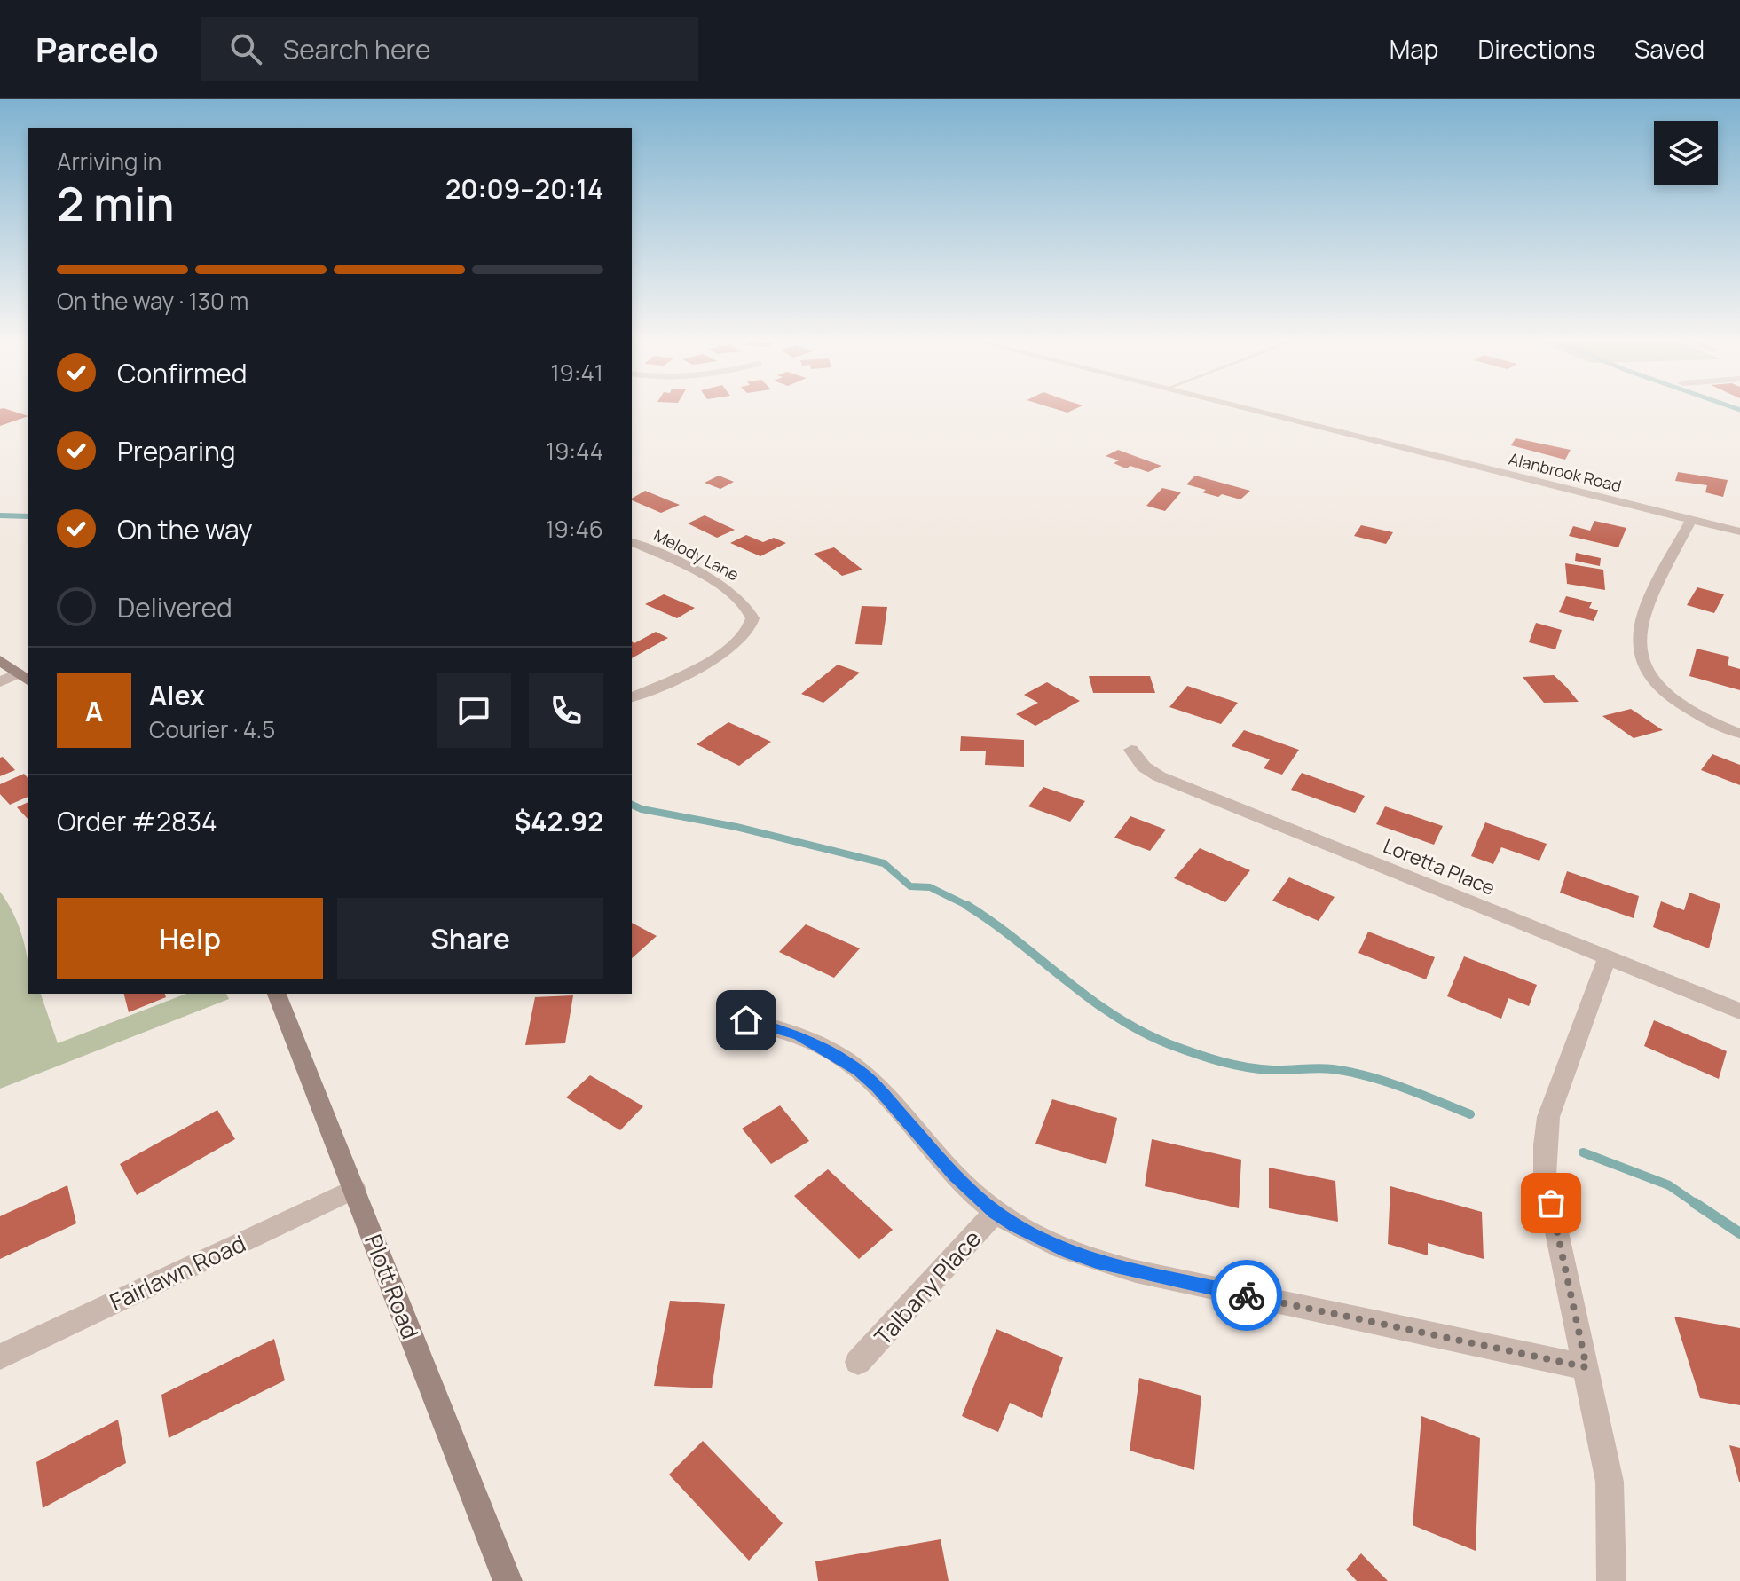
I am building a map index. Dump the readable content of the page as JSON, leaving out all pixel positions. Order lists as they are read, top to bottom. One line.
{"streets":{"street":["Alanbrook Road","Melody Lane","Loretta Place","Fairlawn Road","Plott Road","Talbany Place"]},"crossings":[["Fairlawn Road","Plott Road"]],"page":{"header":"Parcelo","search":"Search here","nav":["Map","Directions","Saved"],"heading":["2 min","Arriving in","20:09–20:14"],"panel":["Alex","Courier · 4.5","Order #2834","$42.92"],"bar":"On the way · 130 m","list":[["Confirmed","19:41"],["Preparing","19:44"],["On the way","19:46"],"Delivered"],"round":"A","buttons":["Help","Share"]}}
